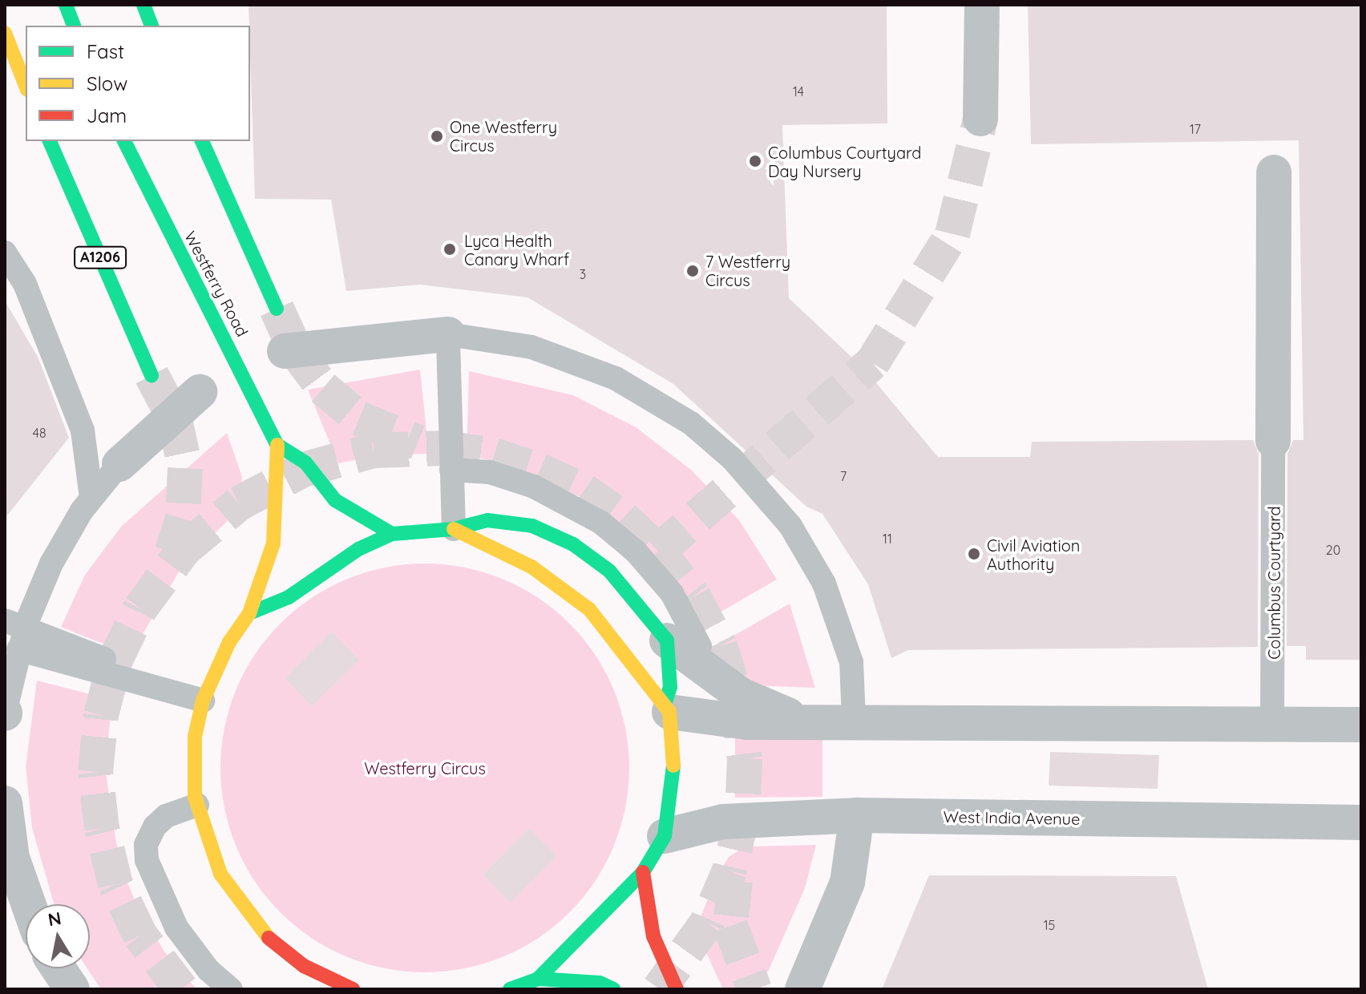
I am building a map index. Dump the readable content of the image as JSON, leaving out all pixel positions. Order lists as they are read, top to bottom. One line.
{"streets":{"street":["A1206","Westferry Road","West India Avenue"],"lane":["Columbus Courtyard"]},"parks":["Westferry Circus"],"places":["One Westferry Circus","Columbus Courtyard Day Nursery","Lyca Health Canary Wharf","7 Westferry Circus","Civil Aviation Authority"],"house_numbers":["14","17","3","48","7","11","20","15"],"legend":["Fast","Slow","Jam"],"north":"top"}
